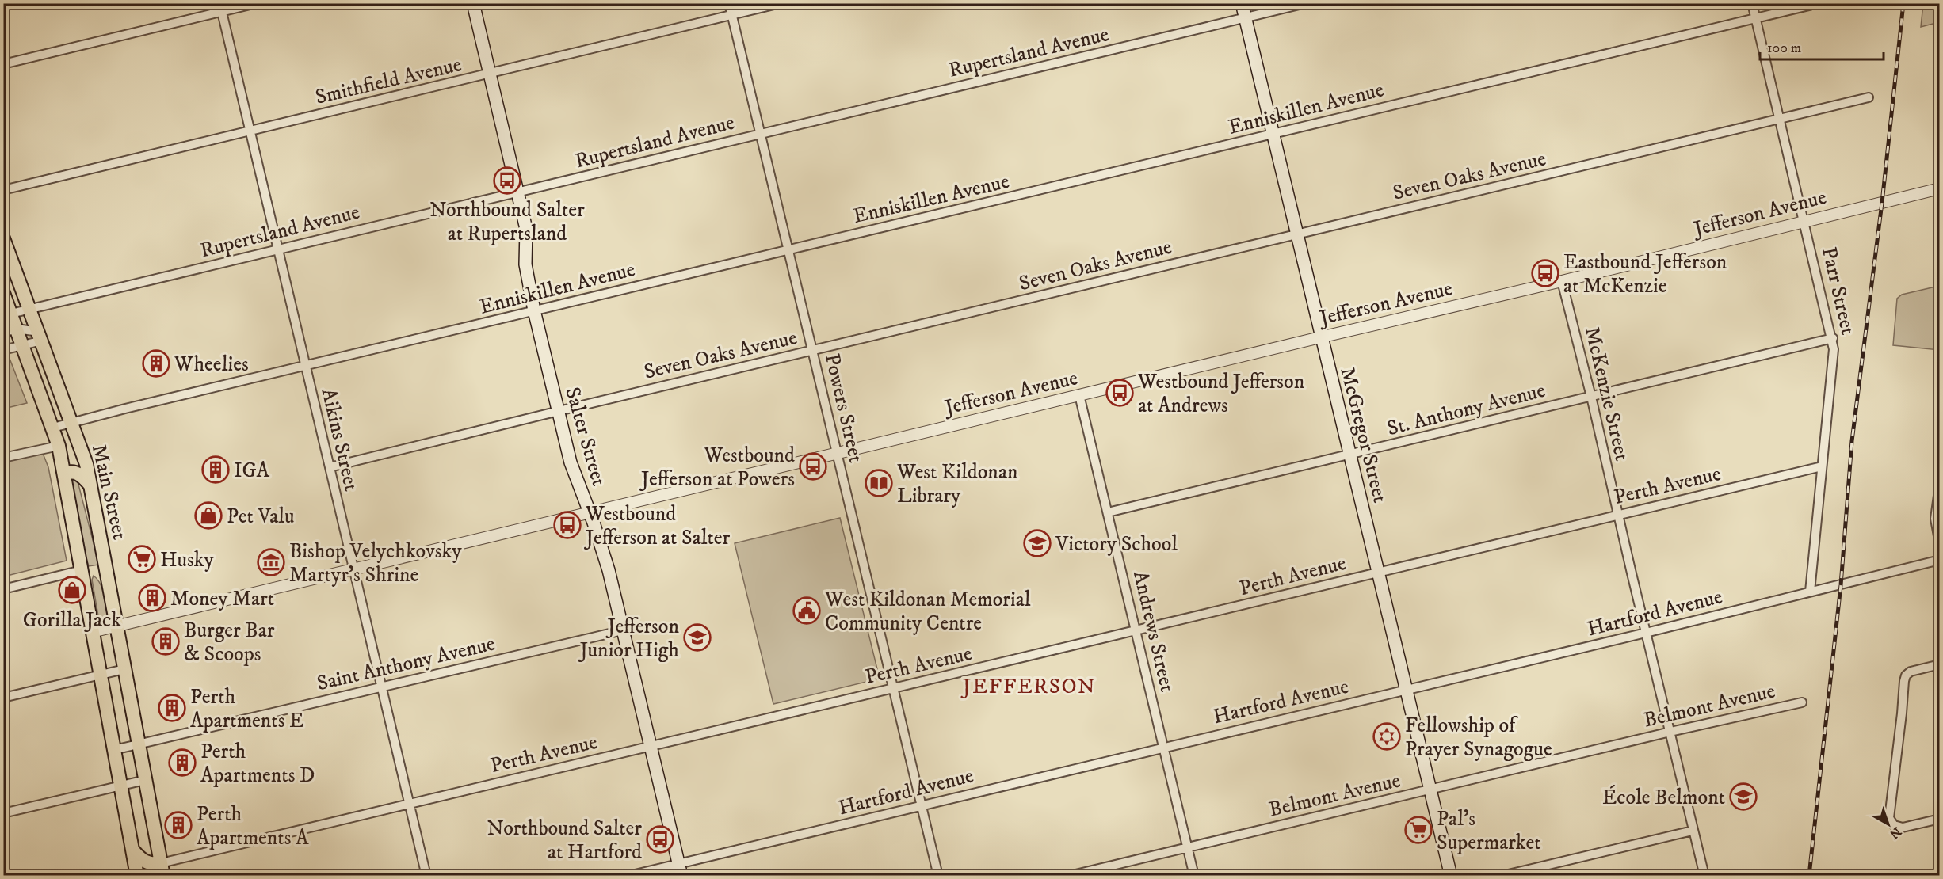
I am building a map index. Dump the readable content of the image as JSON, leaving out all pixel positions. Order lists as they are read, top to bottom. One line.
{"streets":{"main road":["McGregor Street","Salter Street","Main Street"],"street":["Rupertsland Avenue","Smithfield Avenue","Enniskillen Avenue","Seven Oaks Avenue","Jefferson Avenue","Parr Street","McKenzie Street","Powers Street","St. Anthony Avenue","Aikins Street","Perth Avenue","Hartford Avenue","Andrews Street","Saint Anthony Avenue","Belmont Avenue"]},"crossings":[["Rupertsland Avenue","Powers Street"],["Rupertsland Avenue","McGregor Street"],["Rupertsland Avenue","Salter Street"],["Rupertsland Avenue","Aikins Street"],["Rupertsland Avenue","Main Street"],["Smithfield Avenue","Powers Street"],["Smithfield Avenue","Salter Street"],["Smithfield Avenue","Aikins Street"],["Enniskillen Avenue","Parr Street"],["Enniskillen Avenue","Powers Street"],["Enniskillen Avenue","McGregor Street"],["Enniskillen Avenue","Salter Street"],["Enniskillen Avenue","Aikins Street"],["Enniskillen Avenue","Main Street"],["Seven Oaks Avenue","Parr Street"],["Seven Oaks Avenue","Powers Street"],["Seven Oaks Avenue","McGregor Street"],["Seven Oaks Avenue","Salter Street"],["Seven Oaks Avenue","Aikins Street"],["Jefferson Avenue","Parr Street"],["Jefferson Avenue","McKenzie Street"],["Jefferson Avenue","Powers Street"],["Jefferson Avenue","McGregor Street"],["Jefferson Avenue","Salter Street"],["Jefferson Avenue","Aikins Street"],["Jefferson Avenue","Main Street"],["Jefferson Avenue","Andrews Street"],["Parr Street","St. Anthony Avenue"],["Parr Street","Perth Avenue"],["Parr Street","Hartford Avenue"],["McKenzie Street","St. Anthony Avenue"],["McKenzie Street","Perth Avenue"],["McKenzie Street","Hartford Avenue"],["McKenzie Street","Belmont Avenue"],["Powers Street","Perth Avenue"],["Powers Street","Hartford Avenue"],["St. Anthony Avenue","McGregor Street"],["St. Anthony Avenue","Andrews Street"],["McGregor Street","Perth Avenue"],["McGregor Street","Hartford Avenue"],["McGregor Street","Belmont Avenue"],["Salter Street","Perth Avenue"],["Salter Street","Hartford Avenue"],["Salter Street","Saint Anthony Avenue"],["Aikins Street","Perth Avenue"],["Aikins Street","Saint Anthony Avenue"],["Perth Avenue","Main Street"],["Perth Avenue","Andrews Street"],["Main Street","Saint Anthony Avenue"],["Hartford Avenue","Andrews Street"],["Andrews Street","Belmont Avenue"]],"districts":["JEFFERSON"],"places":{"bus stop":["Northbound Salter at Rupertsland","Eastbound Jefferson at McKenzie","Westbound Jefferson at Andrews","Westbound Jefferson at Powers","Westbound Jefferson at Salter","Northbound Salter at Hartford"],"building":["Wheelies","IGA","Money Mart","Burger Bar & Scoops","Perth Apartments E","Perth Apartments D","Perth Apartments A"],"library":["West Kildonan Library"],"shop":["Pet Valu","Gorilla Jack"],"school or university":["Victory School","Jefferson Junior High","École Belmont"],"supermarket":["Husky","Pal's Supermarket"],"museum":["Bishop Velychkovsky Martyr’s Shrine"],"public building":["West Kildonan Memorial Community Centre"],"synagogue":["Fellowship of Prayer Synagogue"]},"scale_bar":"100 m","north":"bottom right"}
